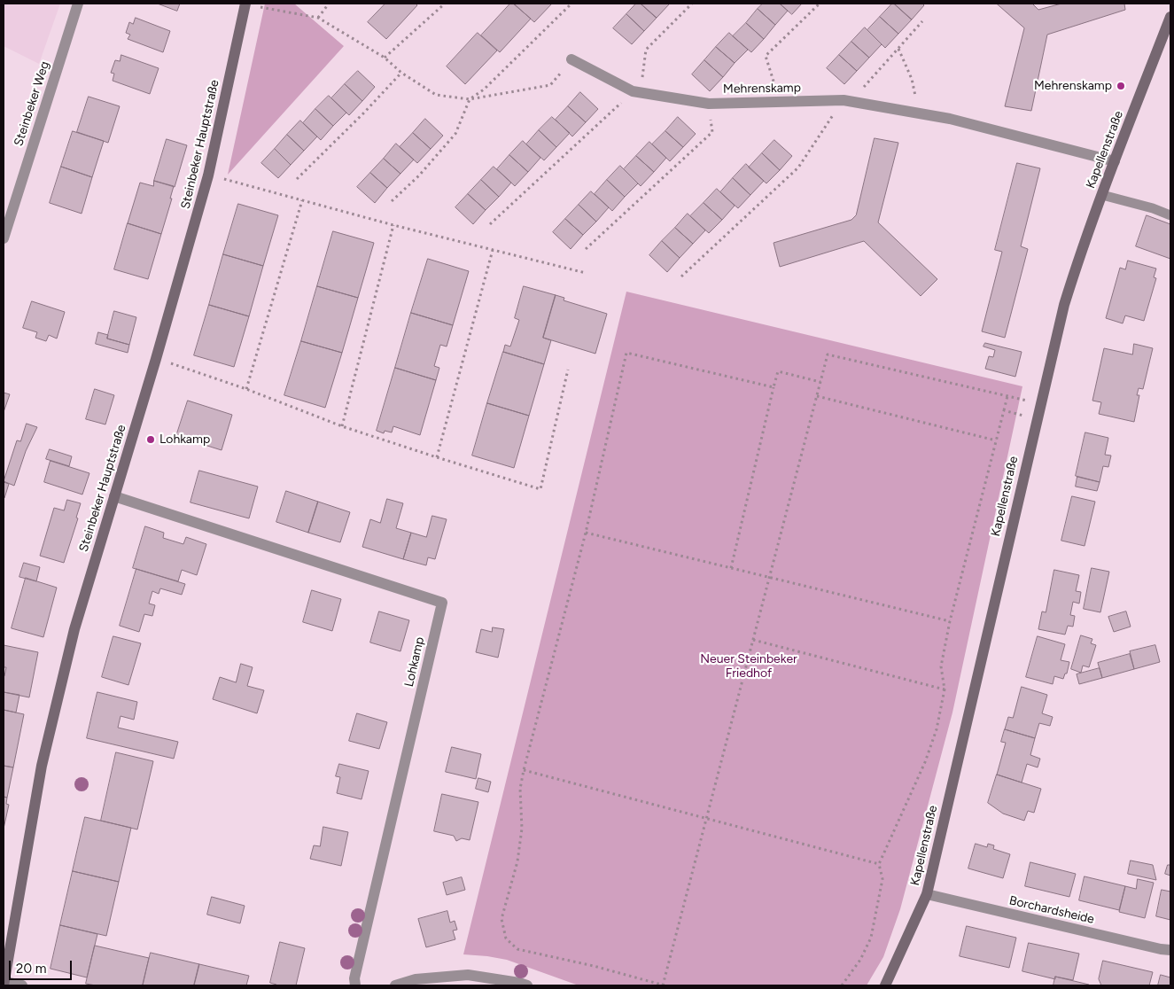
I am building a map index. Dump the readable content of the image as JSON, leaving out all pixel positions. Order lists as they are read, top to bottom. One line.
{"streets":{"street":["Mehrenskamp","Steinbeker Weg","Steinbeker Hauptstraße","Kapellenstraße","Lohkamp","Borchardsheide"]},"crossings":[["Mehrenskamp","Kapellenstraße"],["Steinbeker Hauptstraße","Lohkamp"],["Kapellenstraße","Borchardsheide"]],"parks":["Neuer Steinbeker Friedhof"],"places":["Mehrenskamp","Lohkamp"],"scale_bar":"20 m"}
